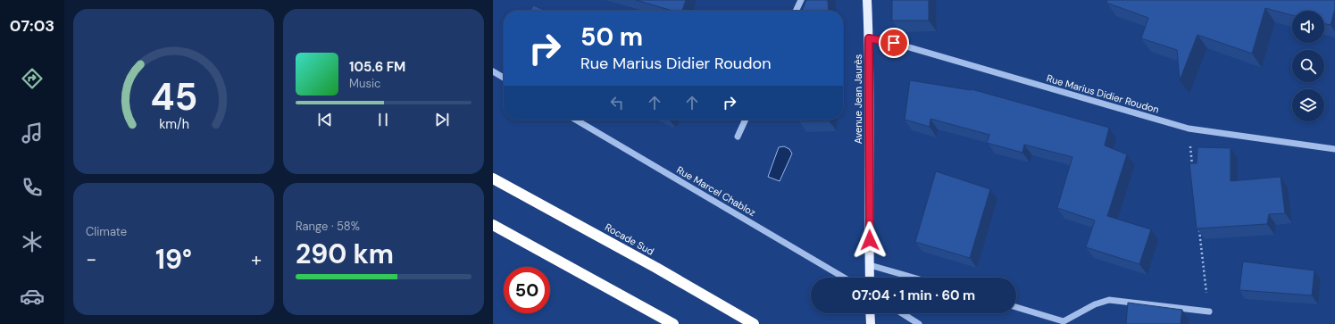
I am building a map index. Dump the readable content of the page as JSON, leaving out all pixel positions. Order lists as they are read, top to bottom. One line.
{"streets":{"highway":["Rocade Sud"],"main road":["Avenue Jean Jaurès"],"street":["Rue Marius Didier Roudon","Rue Marcel Chabloz"]},"crossings":[["Rue Marius Didier Roudon","Avenue Jean Jaurès"]],"page":{"tabs":"07:03","turn":["50 m","Rue Marius Didier Roudon"],"song":["105.6 FM","Music"],"tile":["Climate",["Range · 58%","290 km"]],"heat":["−","19°","+"],"limit":"50","trip":"07:04 · 1 min · 60 m","gauge":["45","km/h"]}}
